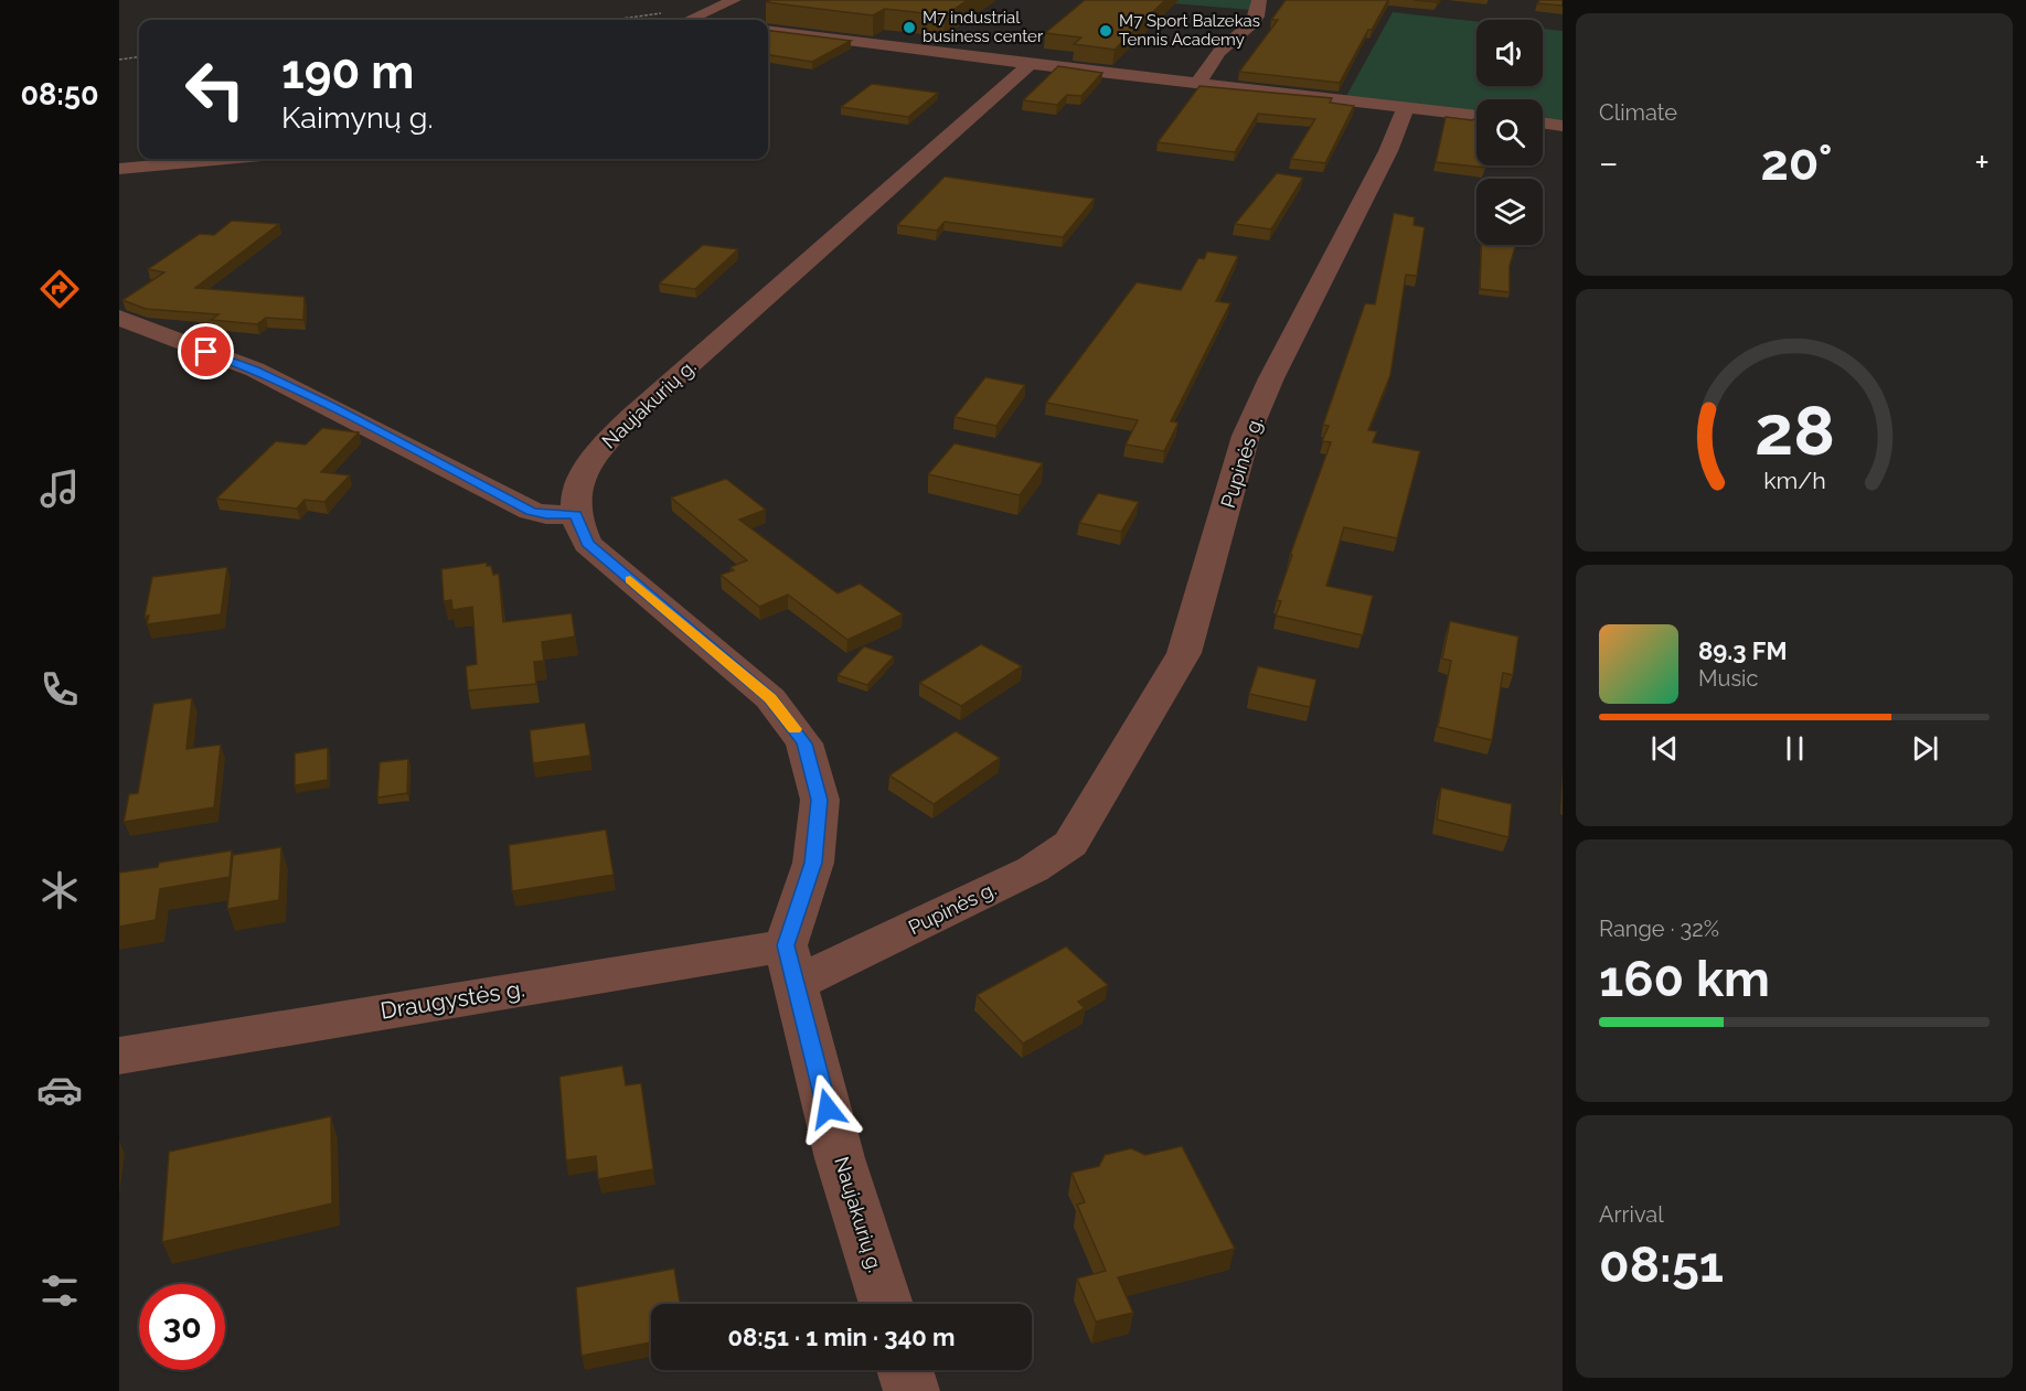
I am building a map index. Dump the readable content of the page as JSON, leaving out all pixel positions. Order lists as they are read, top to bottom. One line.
{"streets":{"street":["Naujakurių g.","Pupinės g.","Draugystės g."]},"crossings":[["Naujakurių g.","Pupinės g."],["Naujakurių g.","Draugystės g."],["Pupinės g.","Draugystės g."]],"places":["M7 industrial business center","M7 Sport Balzekas Tennis Academy"],"page":{"tabs":"08:50","tile":["Climate",["Range · 32%","160 km"],["Arrival","08:51"]],"turn":["190 m","Kaimynų g."],"heat":["−","20°","+"],"song":["89.3 FM","Music"],"limit":"30","trip":"08:51 · 1 min · 340 m","gauge":["28","km/h"]}}
